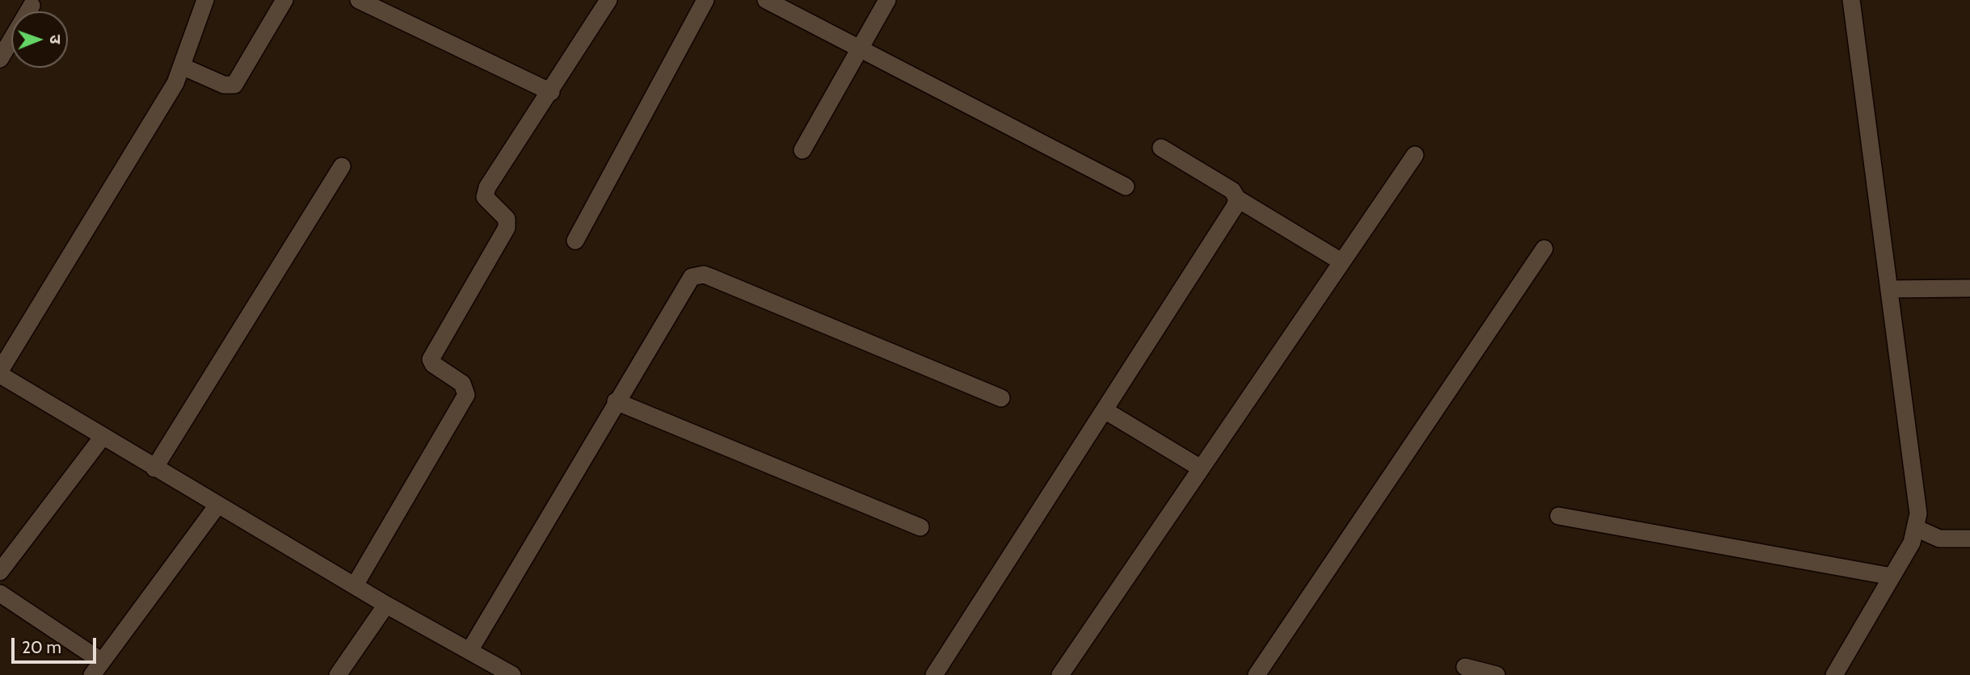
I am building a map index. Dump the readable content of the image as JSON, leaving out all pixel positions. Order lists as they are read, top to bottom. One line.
{"scale_bar":"20 m","north":"right"}
